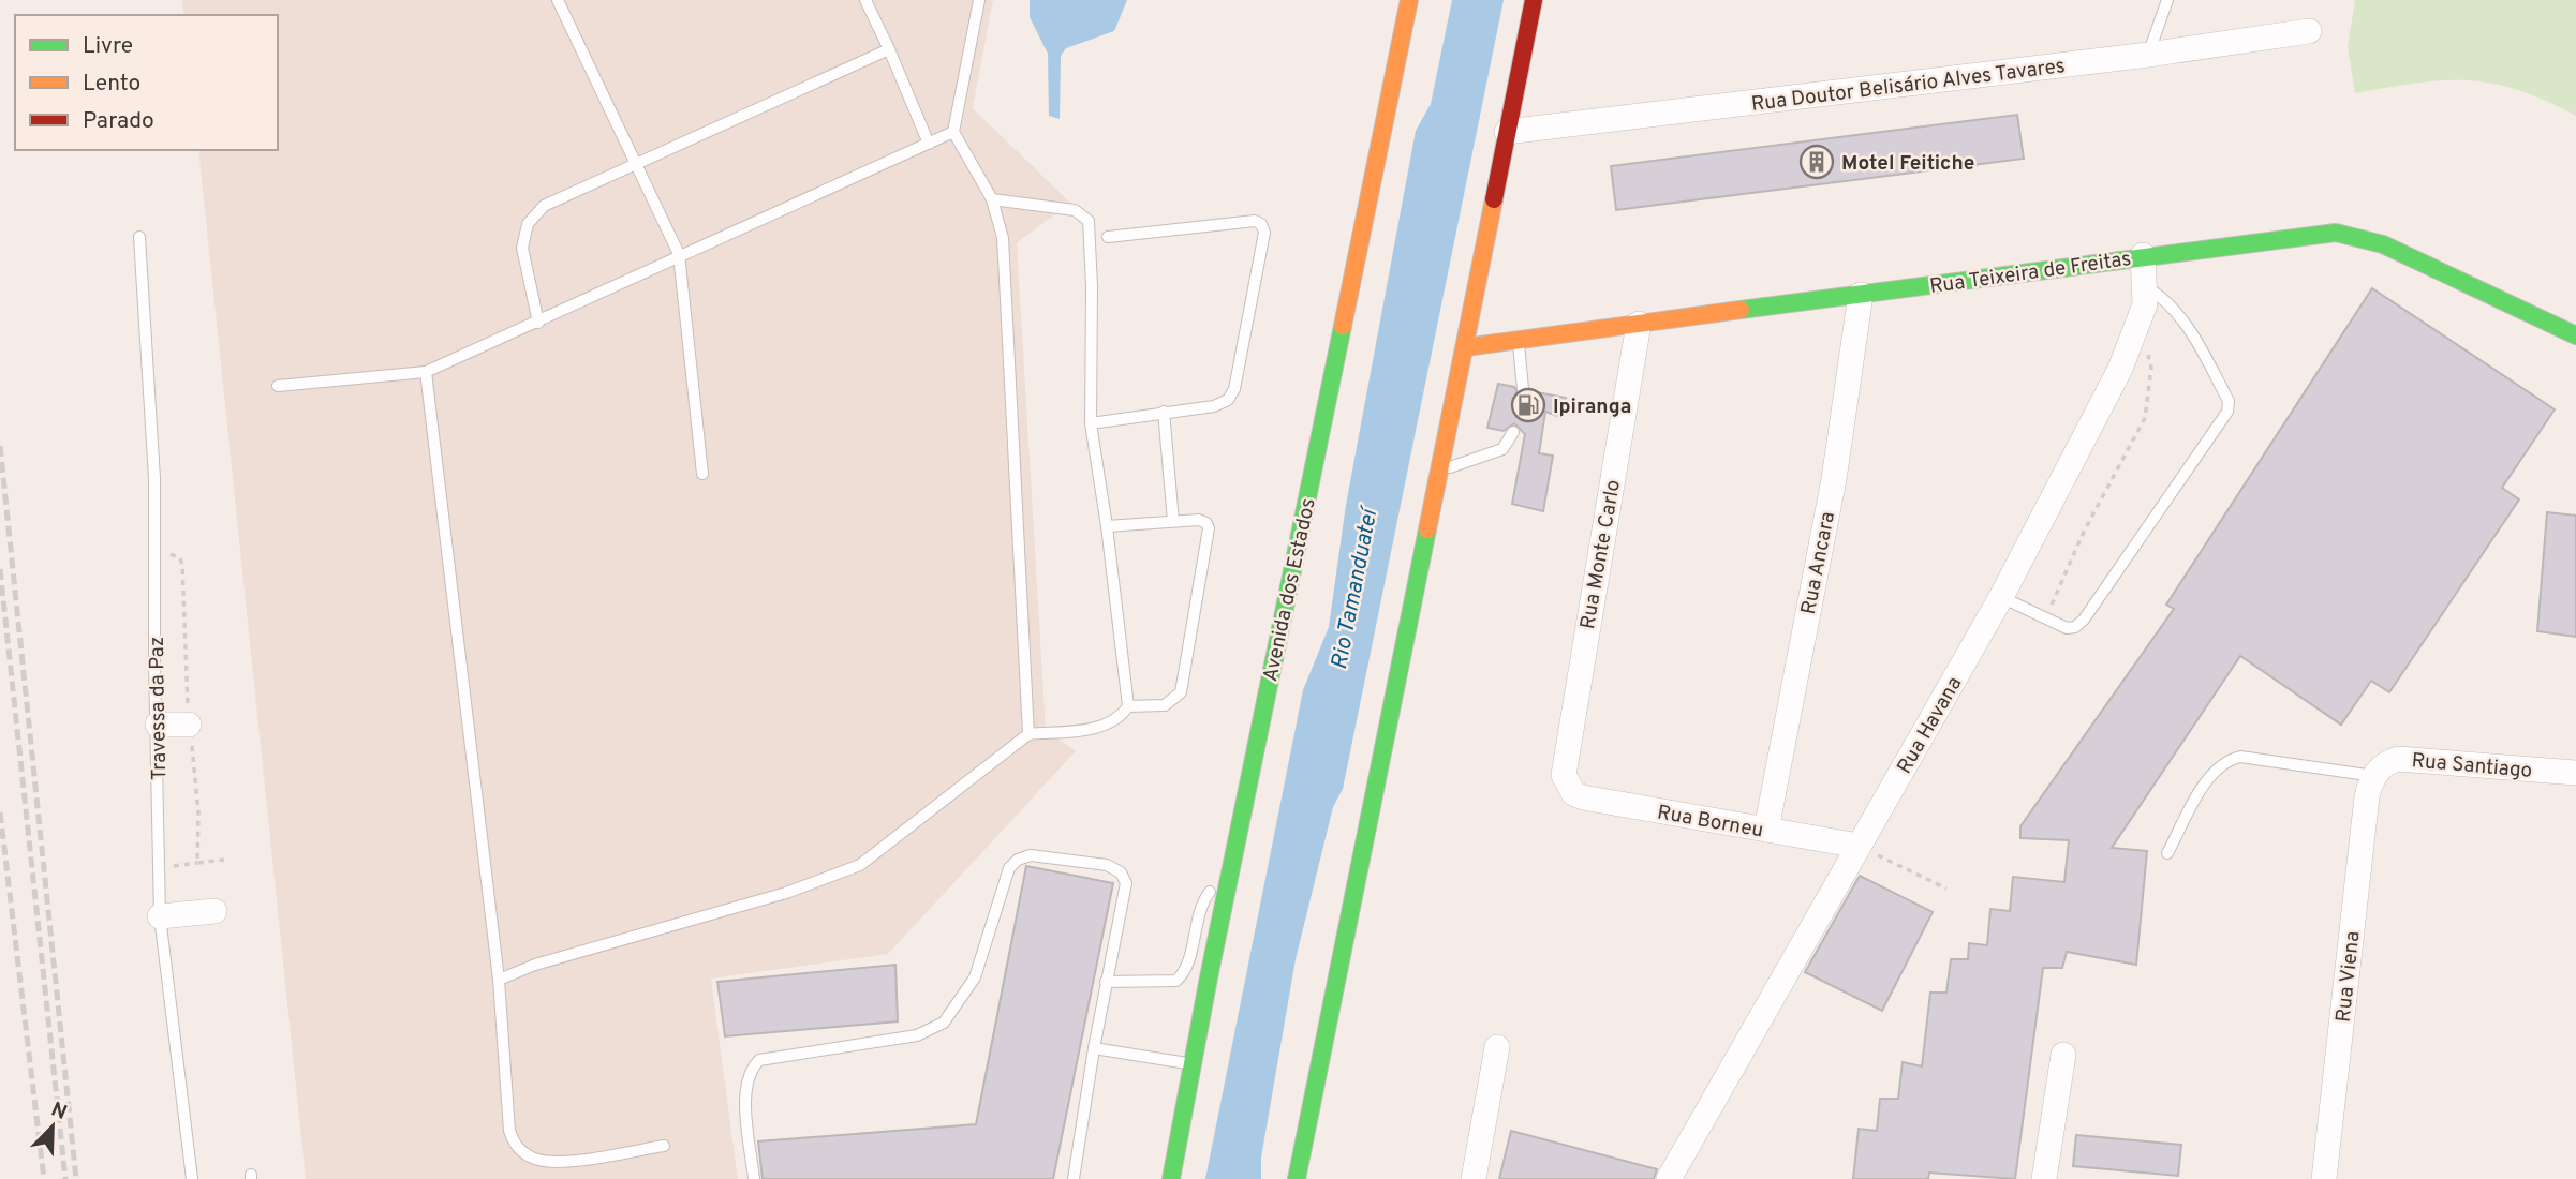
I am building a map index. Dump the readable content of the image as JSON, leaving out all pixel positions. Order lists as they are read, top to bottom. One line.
{"streets":{"main road":["Rua Teixeira de Freitas","Avenida dos Estados"],"street":["Rua Doutor Belisário Alves Tavares","Rua Monte Carlo","Rua Ancara","Rua Havana","Rua Santiago","Rua Borneu","Rua Viena"],"lane":["Travessa da Paz"]},"crossings":[["Rua Teixeira de Freitas","Rua Monte Carlo"],["Rua Teixeira de Freitas","Rua Ancara"],["Rua Teixeira de Freitas","Rua Havana"],["Rua Monte Carlo","Rua Borneu"],["Rua Ancara","Rua Borneu"],["Rua Havana","Rua Borneu"],["Rua Santiago","Rua Viena"]],"water":["Rio Tamanduateí"],"places":{"building":["Motel Feitiche"],"fuel station":["Ipiranga"]},"legend":["Livre","Lento","Parado"],"north":"top right"}
